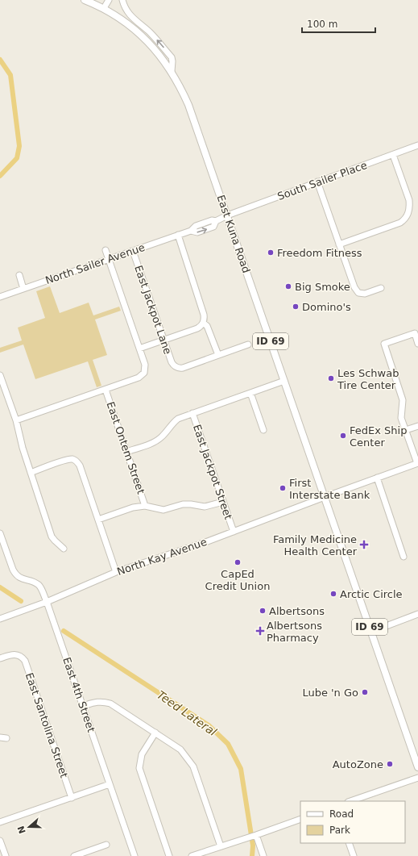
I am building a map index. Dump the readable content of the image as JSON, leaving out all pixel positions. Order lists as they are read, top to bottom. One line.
{"streets":{"main road":["East Kuna Road","ID 69"],"street":["South Sailer Place","North Sailer Avenue","East Jackpot Lane","East Ontem Street","East Jackpot Street","North Kay Avenue","East 4th Street","East Santolina Street"]},"crossings":[["South Sailer Place","East Kuna Road"],["South Sailer Place","North Sailer Avenue"],["East Kuna Road","North Sailer Avenue"],["East Kuna Road","ID 69"],["East Kuna Road","North Kay Avenue"],["North Sailer Avenue","East Jackpot Lane"],["ID 69","North Kay Avenue"],["East Jackpot Street","North Kay Avenue"],["North Kay Avenue","East 4th Street"]],"water":["Teed Lateral"],"places":{"other":["Freedom Fitness","Big Smoke","Domino's","Les Schwab Tire Center","FedEx Ship Center","First Interstate Bank","CapEd Credit Union","Arctic Circle","Albertsons","Lube 'n Go","AutoZone"],"health":["Family Medicine Health Center","Albertsons Pharmacy"]},"legend":["Road","Park"],"scale_bar":"100 m","north":"left"}
